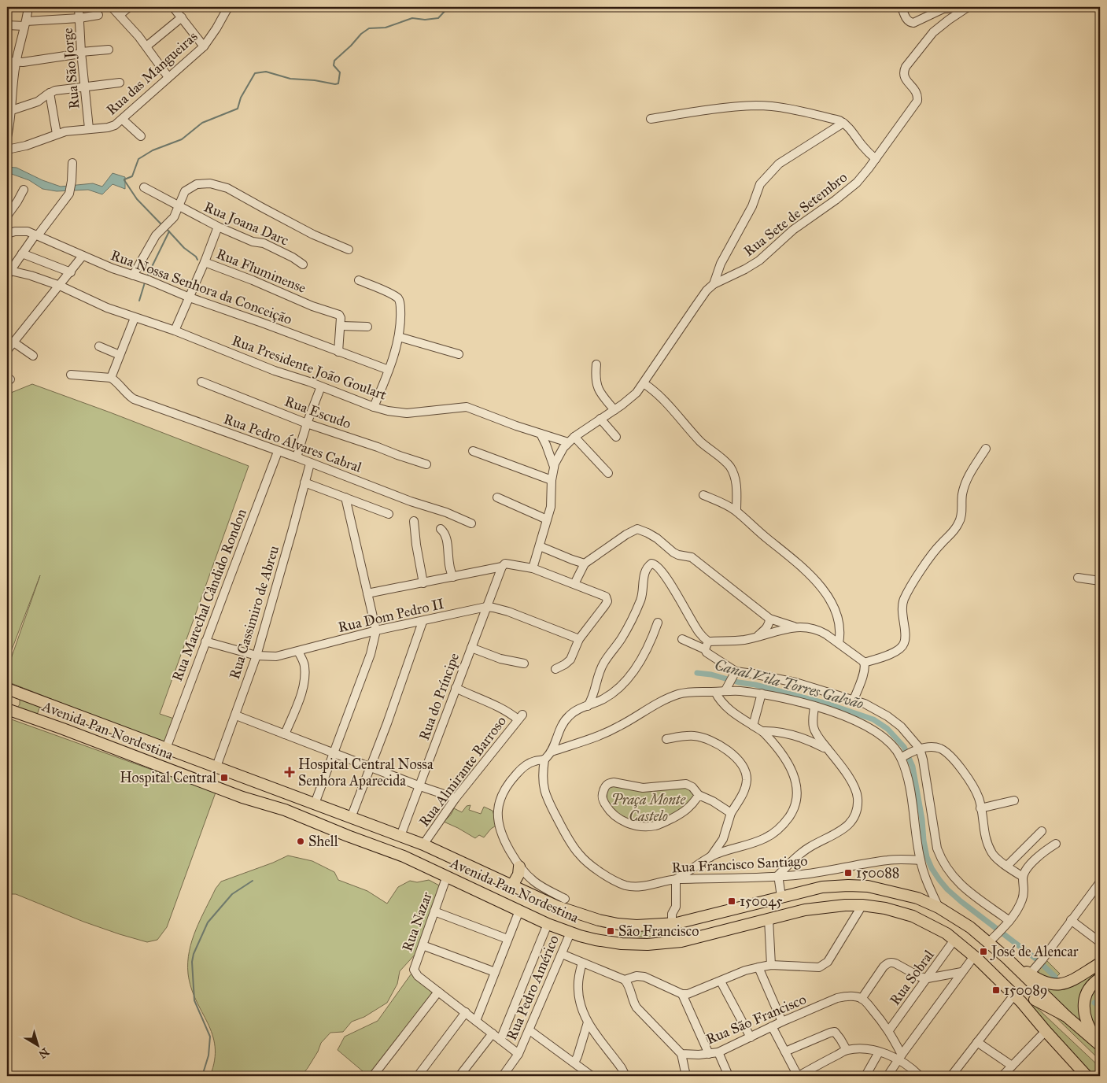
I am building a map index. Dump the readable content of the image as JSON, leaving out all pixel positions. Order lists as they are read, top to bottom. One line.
{"streets":{"highway":["Avenida Pan Nordestina"],"street":["Rua São Jorge","Rua das Mangueiras","Rua Sete de Setembro","Rua Joana Darc","Rua Fluminense","Rua Nossa Senhora da Conceição","Rua Presidente João Goulart","Rua Escudo","Rua Pedro Álvares Cabral","Rua Marechal Cândido Rondon","Rua Cassimiro de Abreu","Rua Dom Pedro II","Rua do Príncipe","Rua Almirante Barroso","Rua Francisco Santiago","Rua Nazar","Rua Sobral","Rua Pedro Américo","Rua São Francisco"]},"crossings":[["Rua São Jorge","Rua das Mangueiras"],["Rua Sete de Setembro","Rua Presidente João Goulart"],["Rua Pedro Álvares Cabral","Rua Marechal Cândido Rondon"],["Rua Pedro Álvares Cabral","Rua Cassimiro de Abreu"],["Rua Marechal Cândido Rondon","Rua Dom Pedro II"],["Rua Marechal Cândido Rondon","Avenida Pan Nordestina"],["Rua Cassimiro de Abreu","Rua Dom Pedro II"],["Rua Cassimiro de Abreu","Avenida Pan Nordestina"],["Rua Dom Pedro II","Rua do Príncipe"],["Rua do Príncipe","Avenida Pan Nordestina"],["Rua do Príncipe","Rua Almirante Barroso"],["Avenida Pan Nordestina","Rua Almirante Barroso"],["Avenida Pan Nordestina","Rua Nazar"],["Avenida Pan Nordestina","Rua Sobral"],["Avenida Pan Nordestina","Rua Pedro Américo"]],"water":["Canal Vila Torres Galvão"],"parks":["Praça Monte Castelo"],"places":{"health":["Hospital Central Nossa Senhora Aparecida"],"transit":["Hospital Central","150088","150045","São Francisco","José de Alencar","150089"],"other":["Shell"]},"north":"bottom right"}
